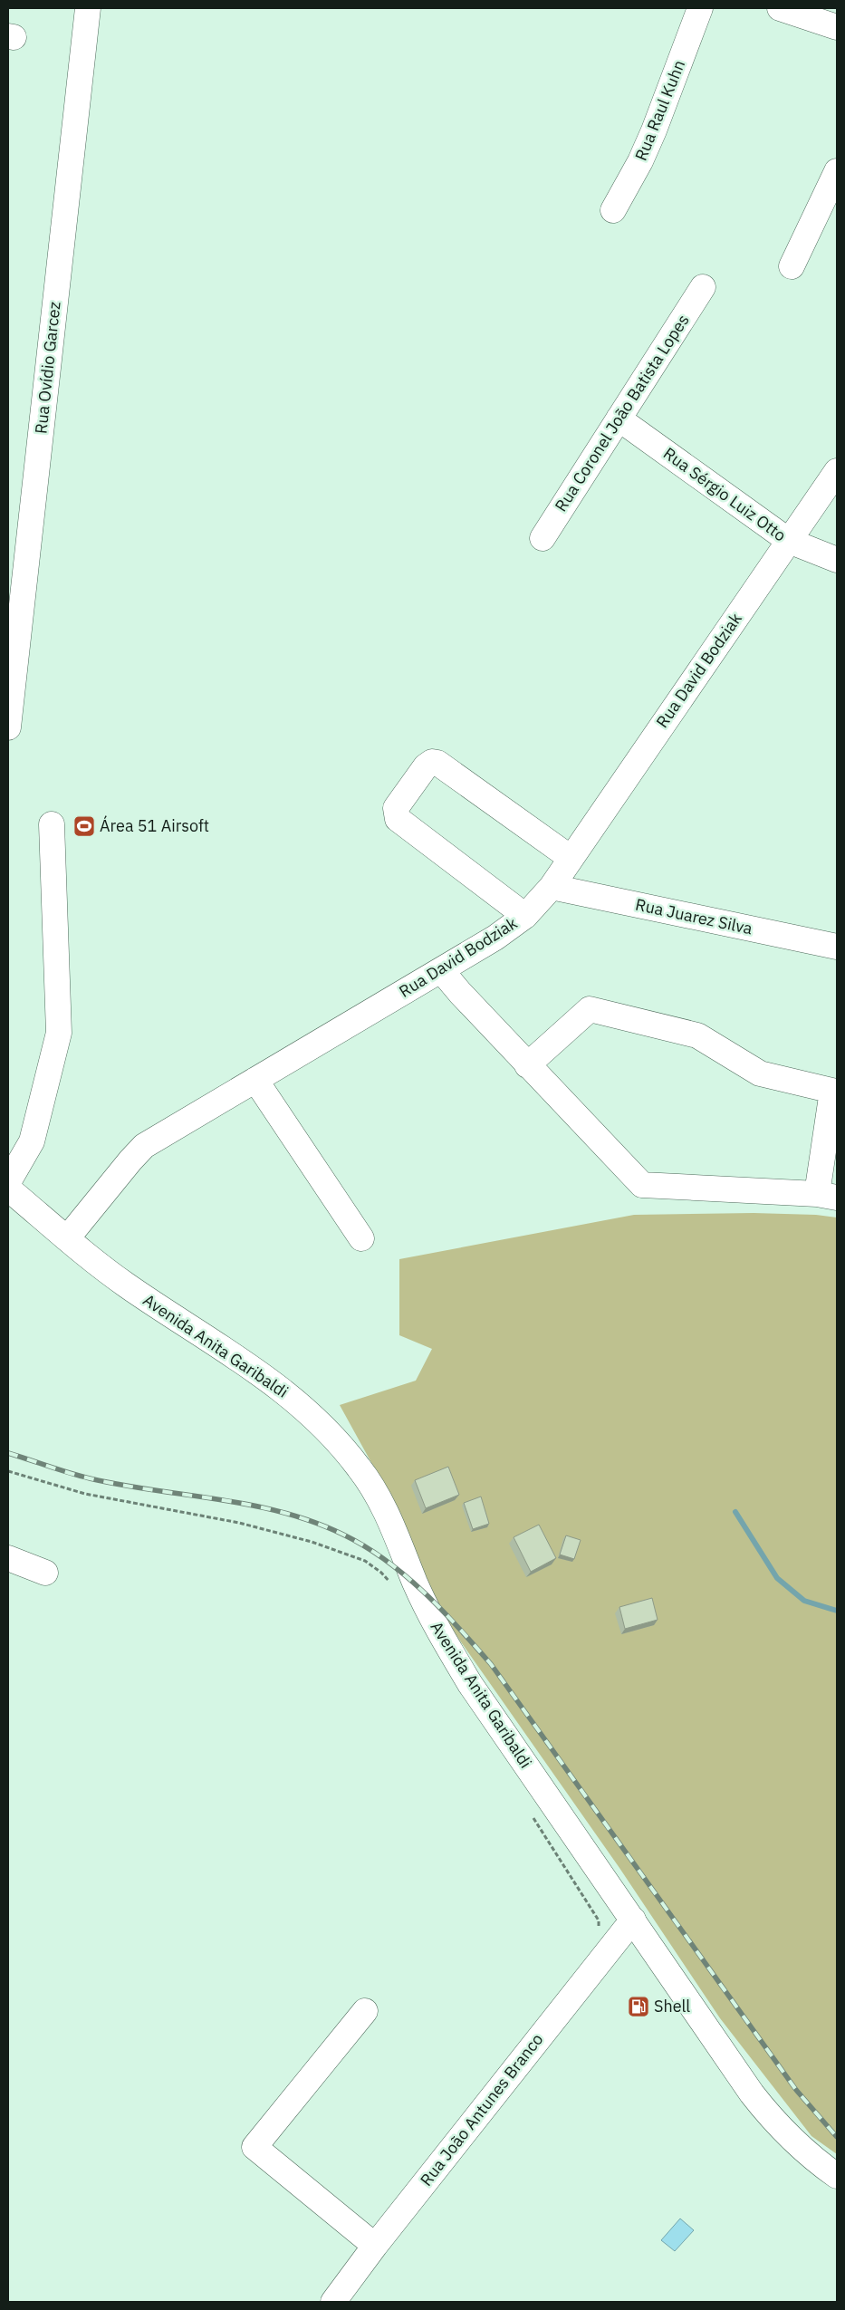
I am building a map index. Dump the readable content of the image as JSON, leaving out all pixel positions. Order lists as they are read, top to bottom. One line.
{"streets":{"street":["Rua Raul Kuhn","Rua Ovídio Garcez","Rua Coronel João Batista Lopes","Rua Sérgio Luiz Otto","Rua David Bodziak","Rua Juarez Silva","Avenida Anita Garibaldi","Rua João Antunes Branco"]},"crossings":[["Rua Coronel João Batista Lopes","Rua Sérgio Luiz Otto"],["Rua Sérgio Luiz Otto","Rua David Bodziak"],["Rua David Bodziak","Rua Juarez Silva"],["Rua David Bodziak","Avenida Anita Garibaldi"],["Avenida Anita Garibaldi","Rua João Antunes Branco"]],"places":{"sports":["Área 51 Airsoft"],"fuel station":["Shell"]}}
